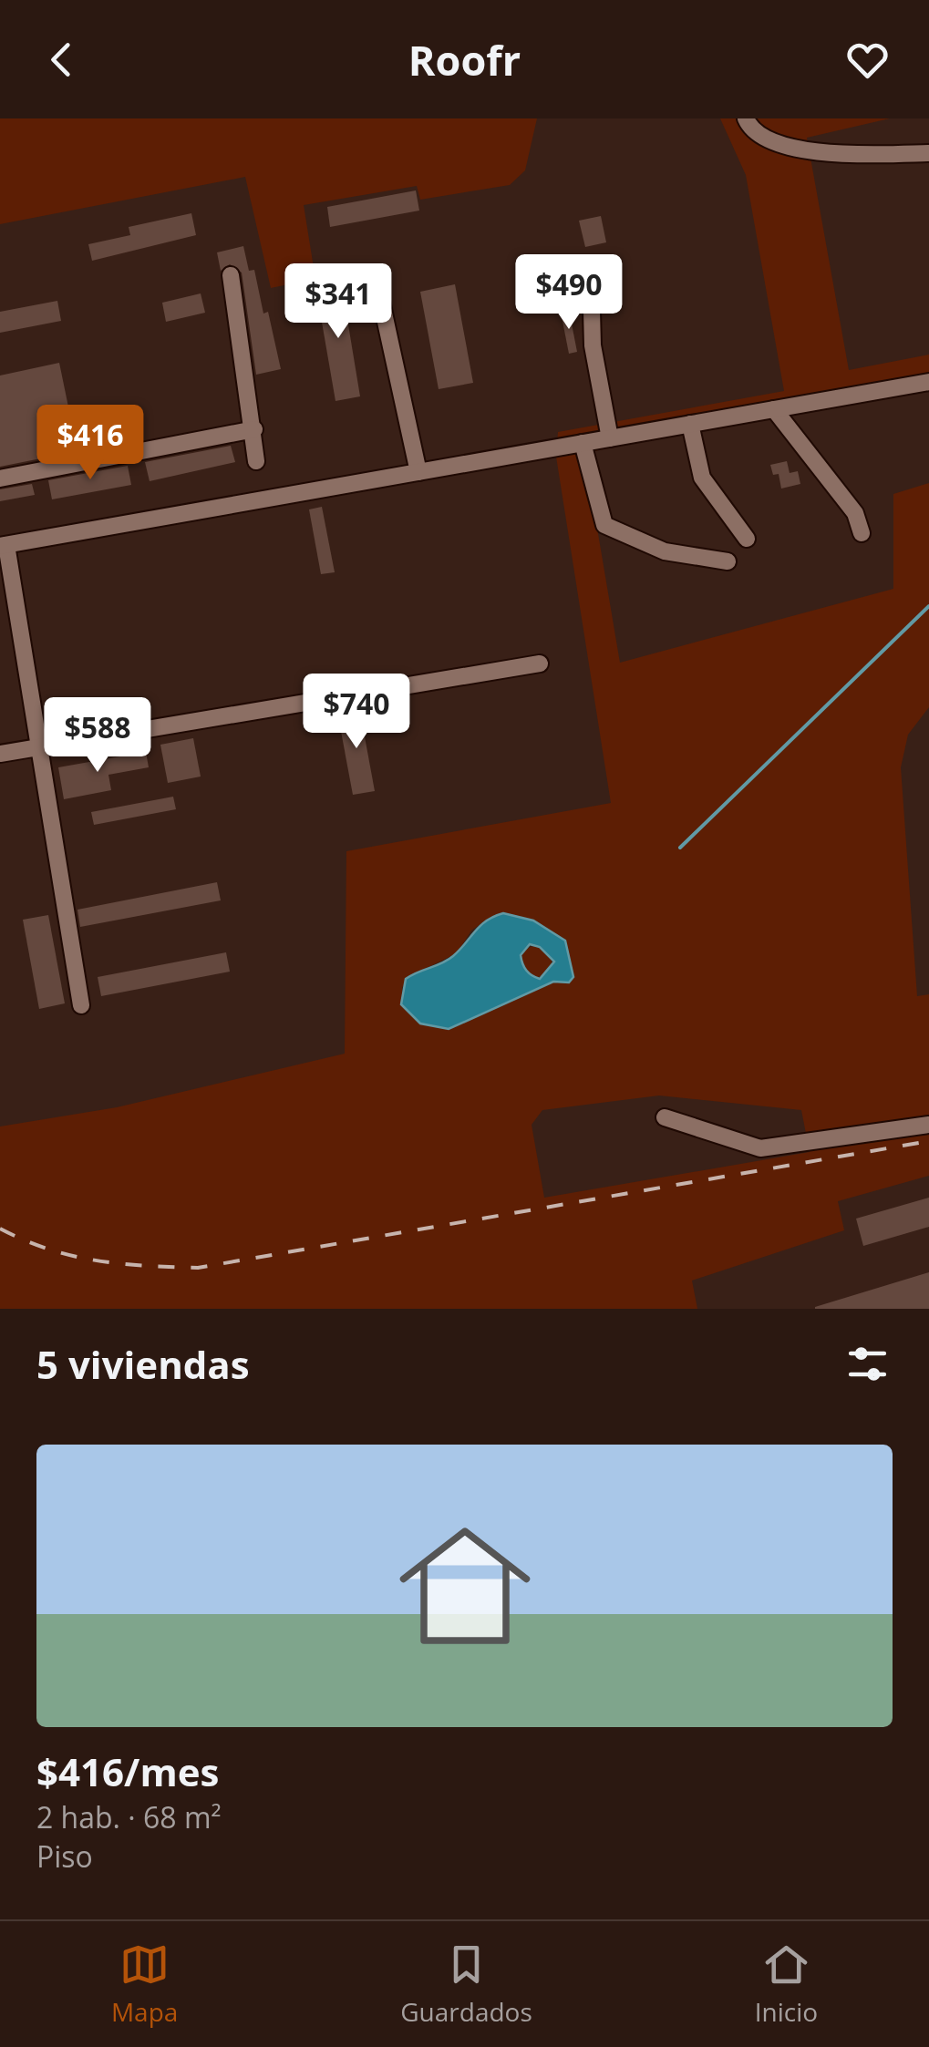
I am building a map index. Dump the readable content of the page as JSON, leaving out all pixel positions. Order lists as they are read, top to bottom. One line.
{"page":{"header":"Roofr","price":["$490","$341","$416","$740","$588"],"heading":"5 viviendas","list":[{"name":"$416/mes","note":"2 hab. · 68 m² · Piso"}],"tabs":["Mapa","Guardados","Inicio"]}}
